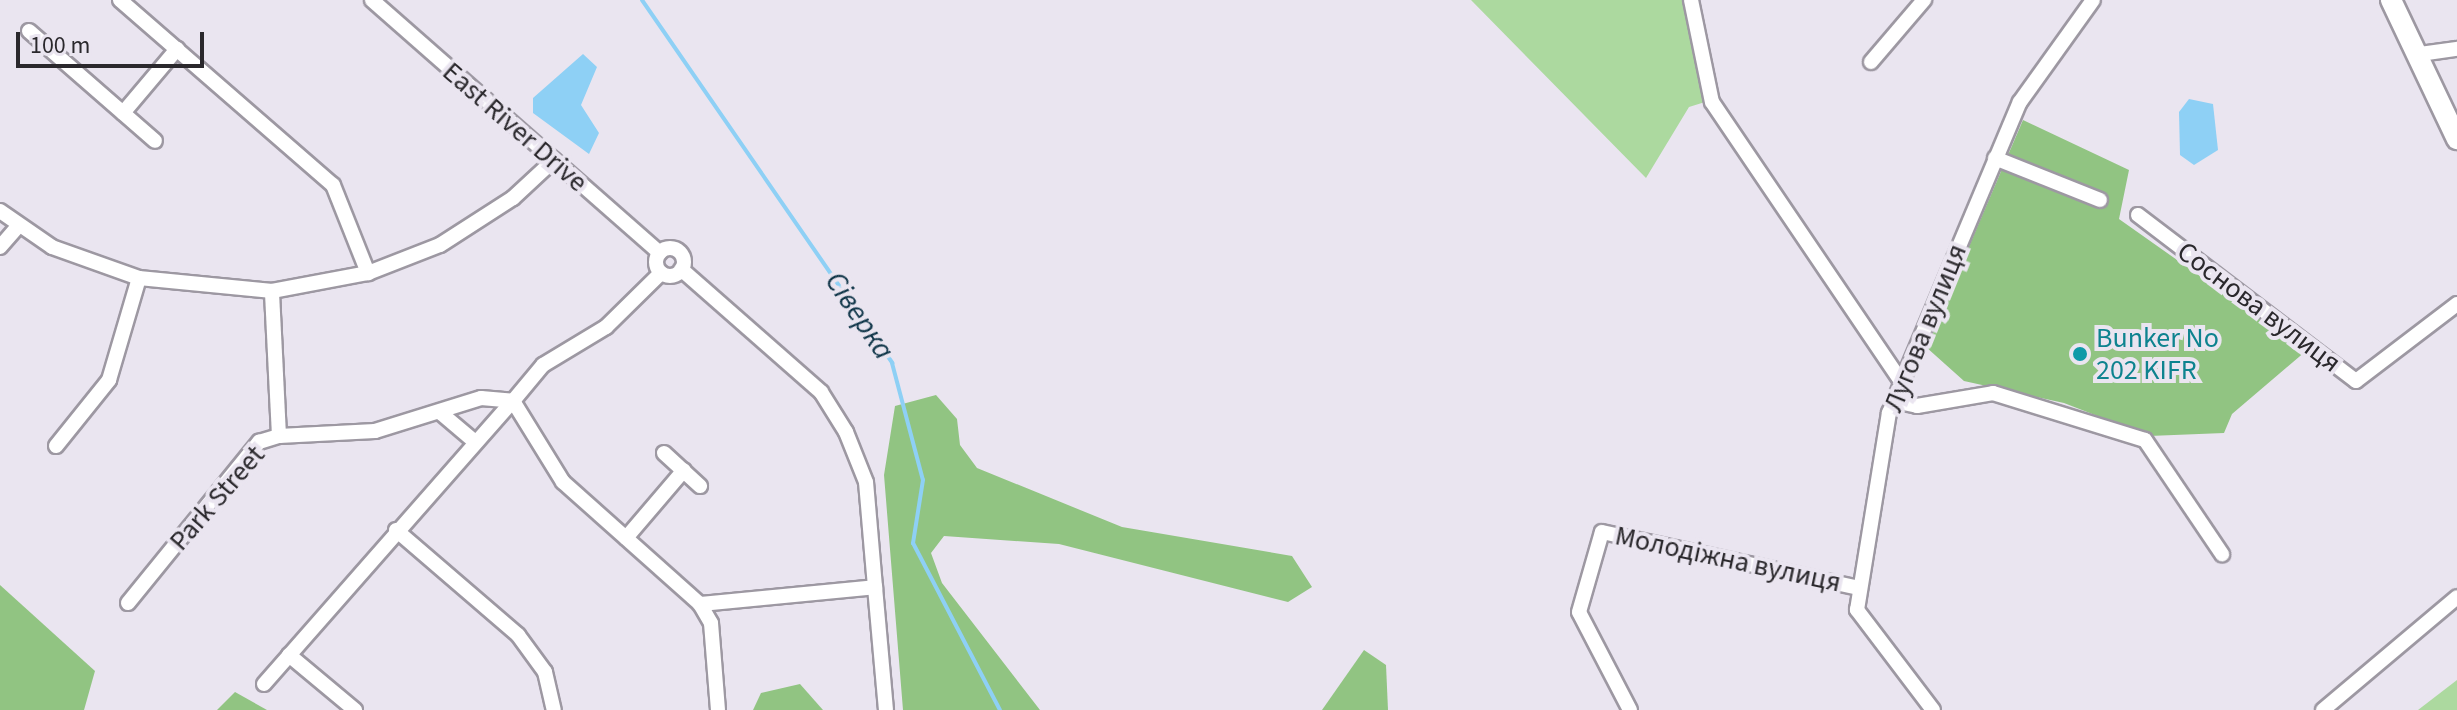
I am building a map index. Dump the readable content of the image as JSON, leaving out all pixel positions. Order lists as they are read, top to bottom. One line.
{"streets":{"street":["Еаst Rіvеr Drive","Соснова вулиця","Лугова вулиця","Park Street","Молодіжна вулиця"]},"crossings":[["Лугова вулиця","Молодіжна вулиця"]],"water":["Сіверка"],"places":["Bunker No 202 KIFR"],"scale_bar":"100 m"}
